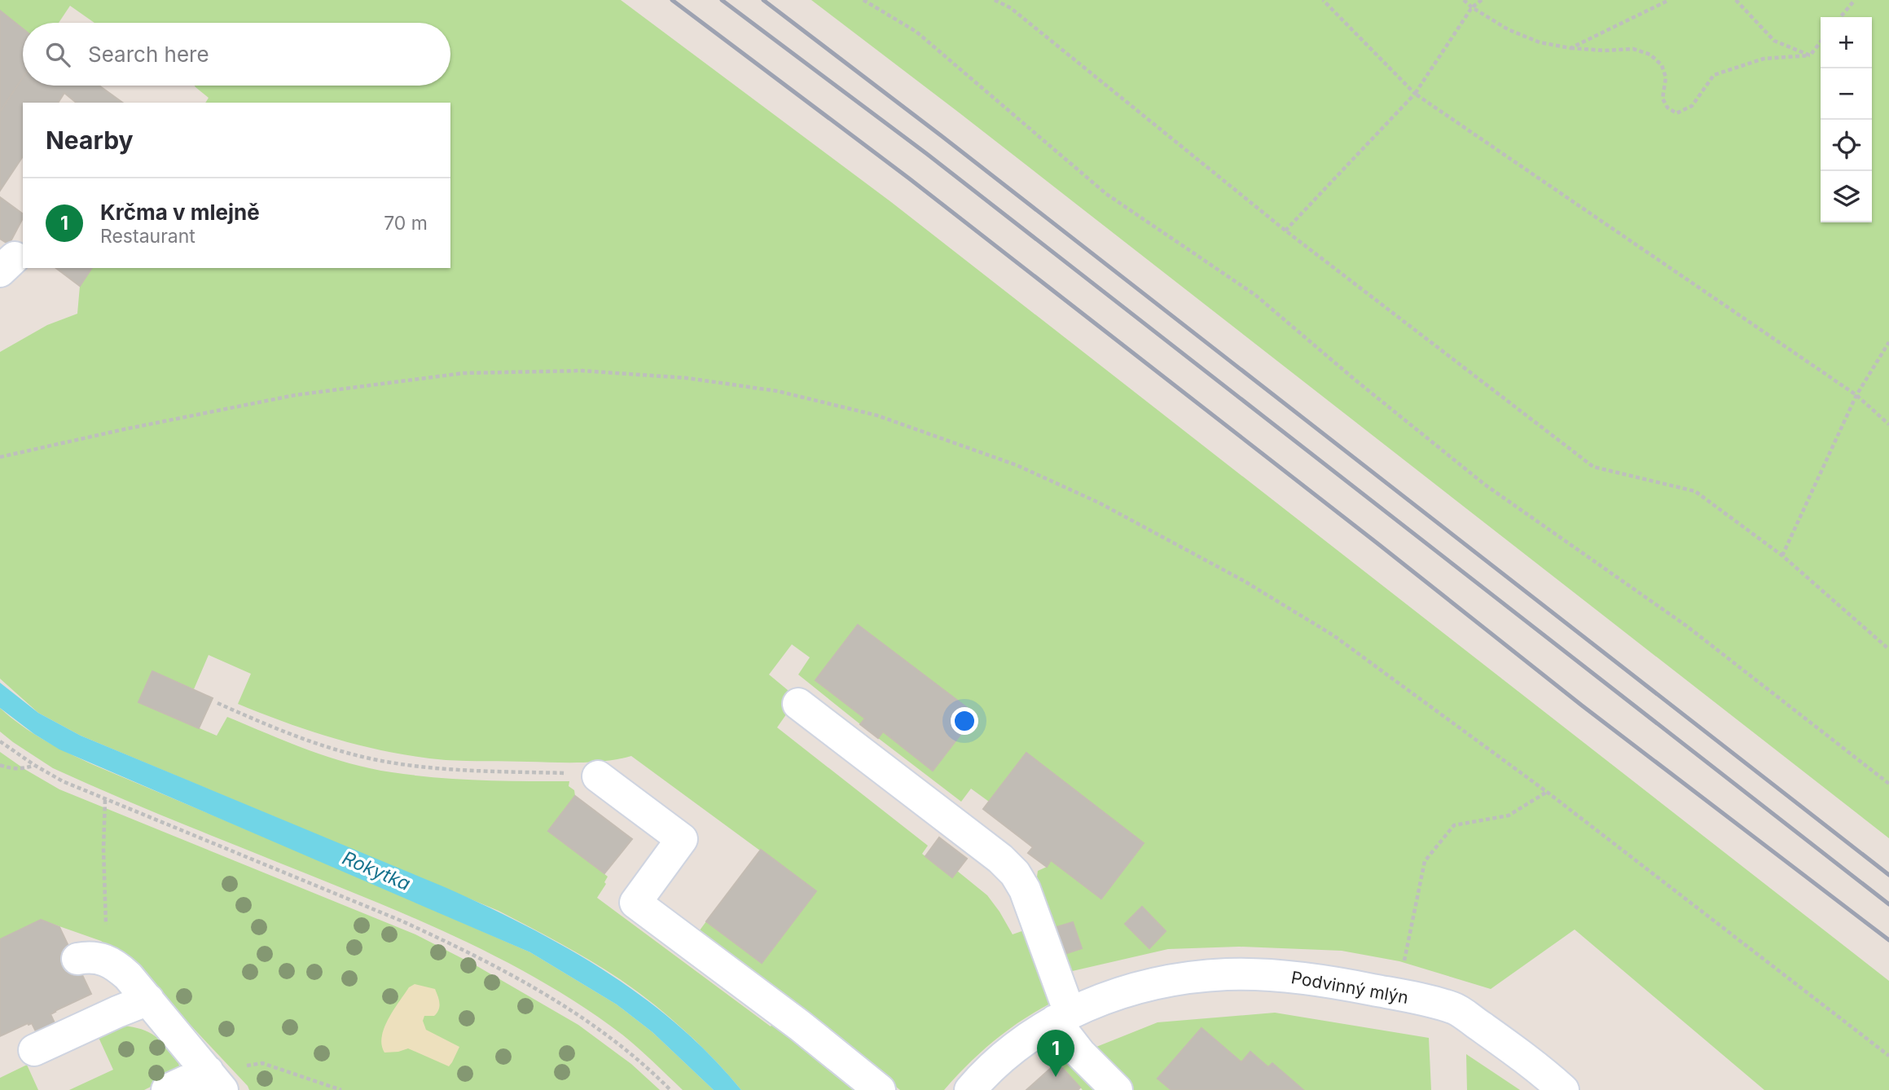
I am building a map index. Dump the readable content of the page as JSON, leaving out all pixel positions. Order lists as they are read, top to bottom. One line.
{"streets":{"street":["Podvinný mlýn"]},"water":["Rokytka"],"page":{"map_buttons":["+","−"],"search":"Search here","heading":"Nearby","list":[{"mark":"1","name":"Krčma v mlejně","note":"Restaurant","value":"70 m"}],"pins":"1"}}
